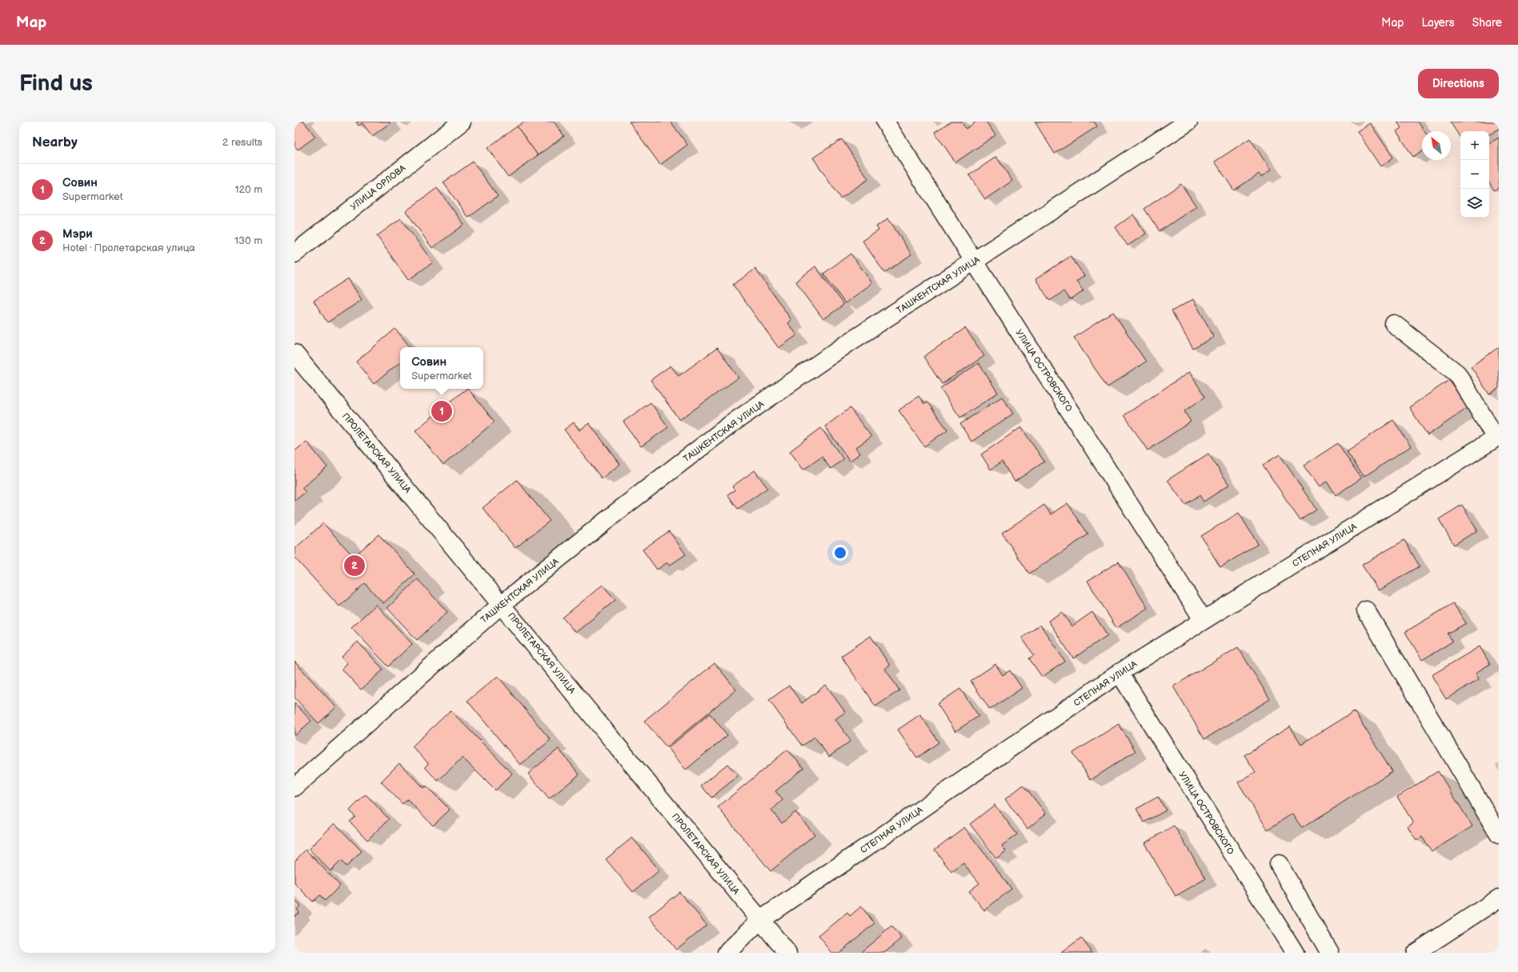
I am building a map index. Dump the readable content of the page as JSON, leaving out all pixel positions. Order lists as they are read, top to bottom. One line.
{"streets":{"street":["УЛИЦА ОРЛОВА","ТАШКЕНТСКАЯ УЛИЦА","УЛИЦА ОСТРОВСКОГО","ПРОЛЕТАРСКАЯ УЛИЦА","СТЕПНАЯ УЛИЦА"]},"crossings":[["ТАШКЕНТСКАЯ УЛИЦА","УЛИЦА ОСТРОВСКОГО"],["ТАШКЕНТСКАЯ УЛИЦА","ПРОЛЕТАРСКАЯ УЛИЦА"],["УЛИЦА ОСТРОВСКОГО","СТЕПНАЯ УЛИЦА"],["ПРОЛЕТАРСКАЯ УЛИЦА","СТЕПНАЯ УЛИЦА"]],"north":"top left","page":{"header":"Map","nav":["Map","Layers","Share"],"buttons":"Directions","title":"Find us","heading":["Nearby","2 results"],"map_buttons":["+","−"],"list":[{"mark":"1","name":"Совин","note":"Supermarket","value":"120 m"},{"mark":"2","name":"Мэри","note":"Hotel · Пролетарская улица","value":"130 m"}],"popup":["Совин","Supermarket"],"pins":["1","2"]}}
